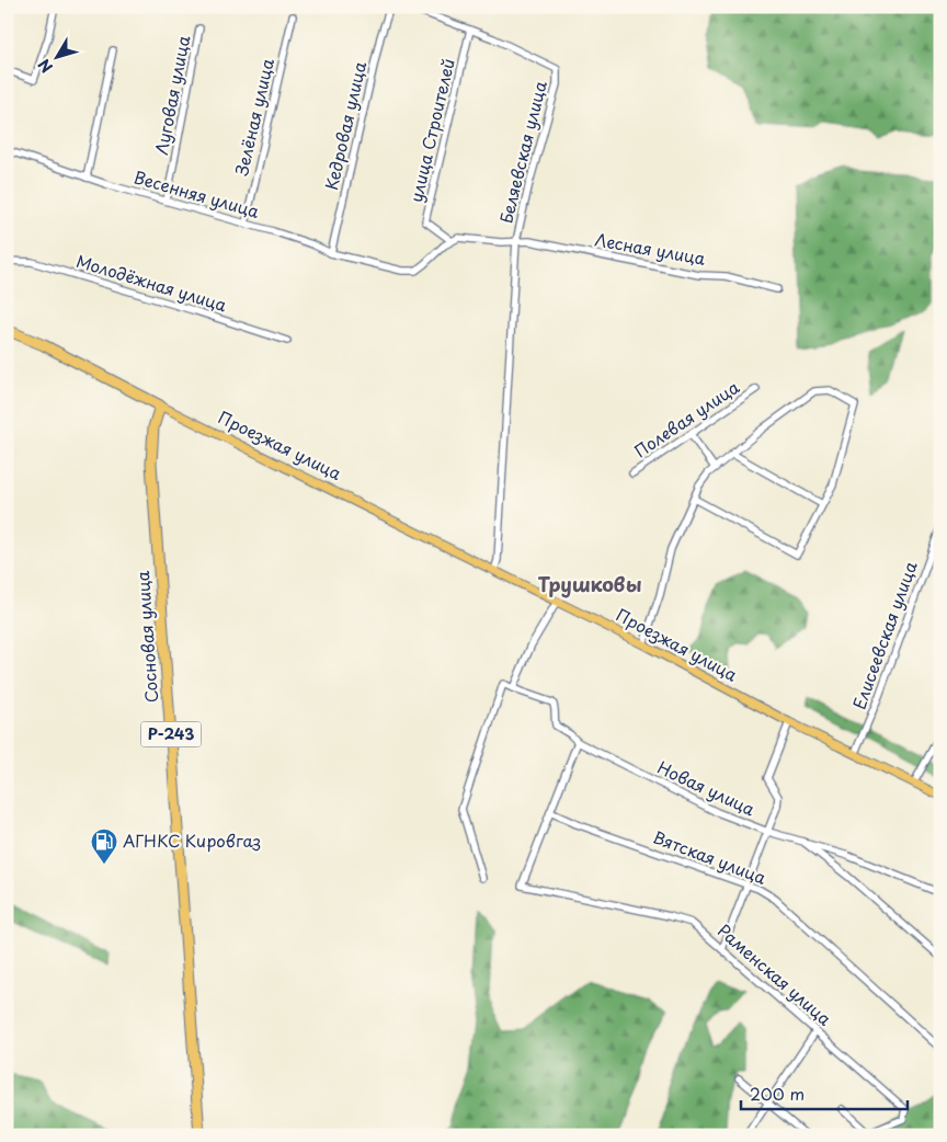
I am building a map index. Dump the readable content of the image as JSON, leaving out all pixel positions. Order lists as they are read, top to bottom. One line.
{"streets":{"highway":["Сосновая улица","Р-243"],"main road":["Проезжая улица"],"street":["Луговая улица","Зелёная улица","Кедровая улица","улица Строителей","Беляевская улица","Весенняя улица","Лесная улица","Молодёжная улица","Полевая улица","Елисеевская улица","Новая улица","Вятская улица","Раменская улица"]},"crossings":[["Луговая улица","Весенняя улица"],["Зелёная улица","Весенняя улица"],["Кедровая улица","Весенняя улица"],["улица Строителей","Беляевская улица"],["улица Строителей","Весенняя улица"],["улица Строителей","Лесная улица"],["Беляевская улица","Лесная улица"],["Беляевская улица","Проезжая улица"],["Весенняя улица","Лесная улица"],["Проезжая улица","Елисеевская улица"],["Проезжая улица","Сосновая улица"],["Вятская улица","Раменская улица"]],"districts":["Трушковы"],"places":{"fuel station":["АГНКС Кировгаз"]},"scale_bar":"200 m","north":"bottom left"}
